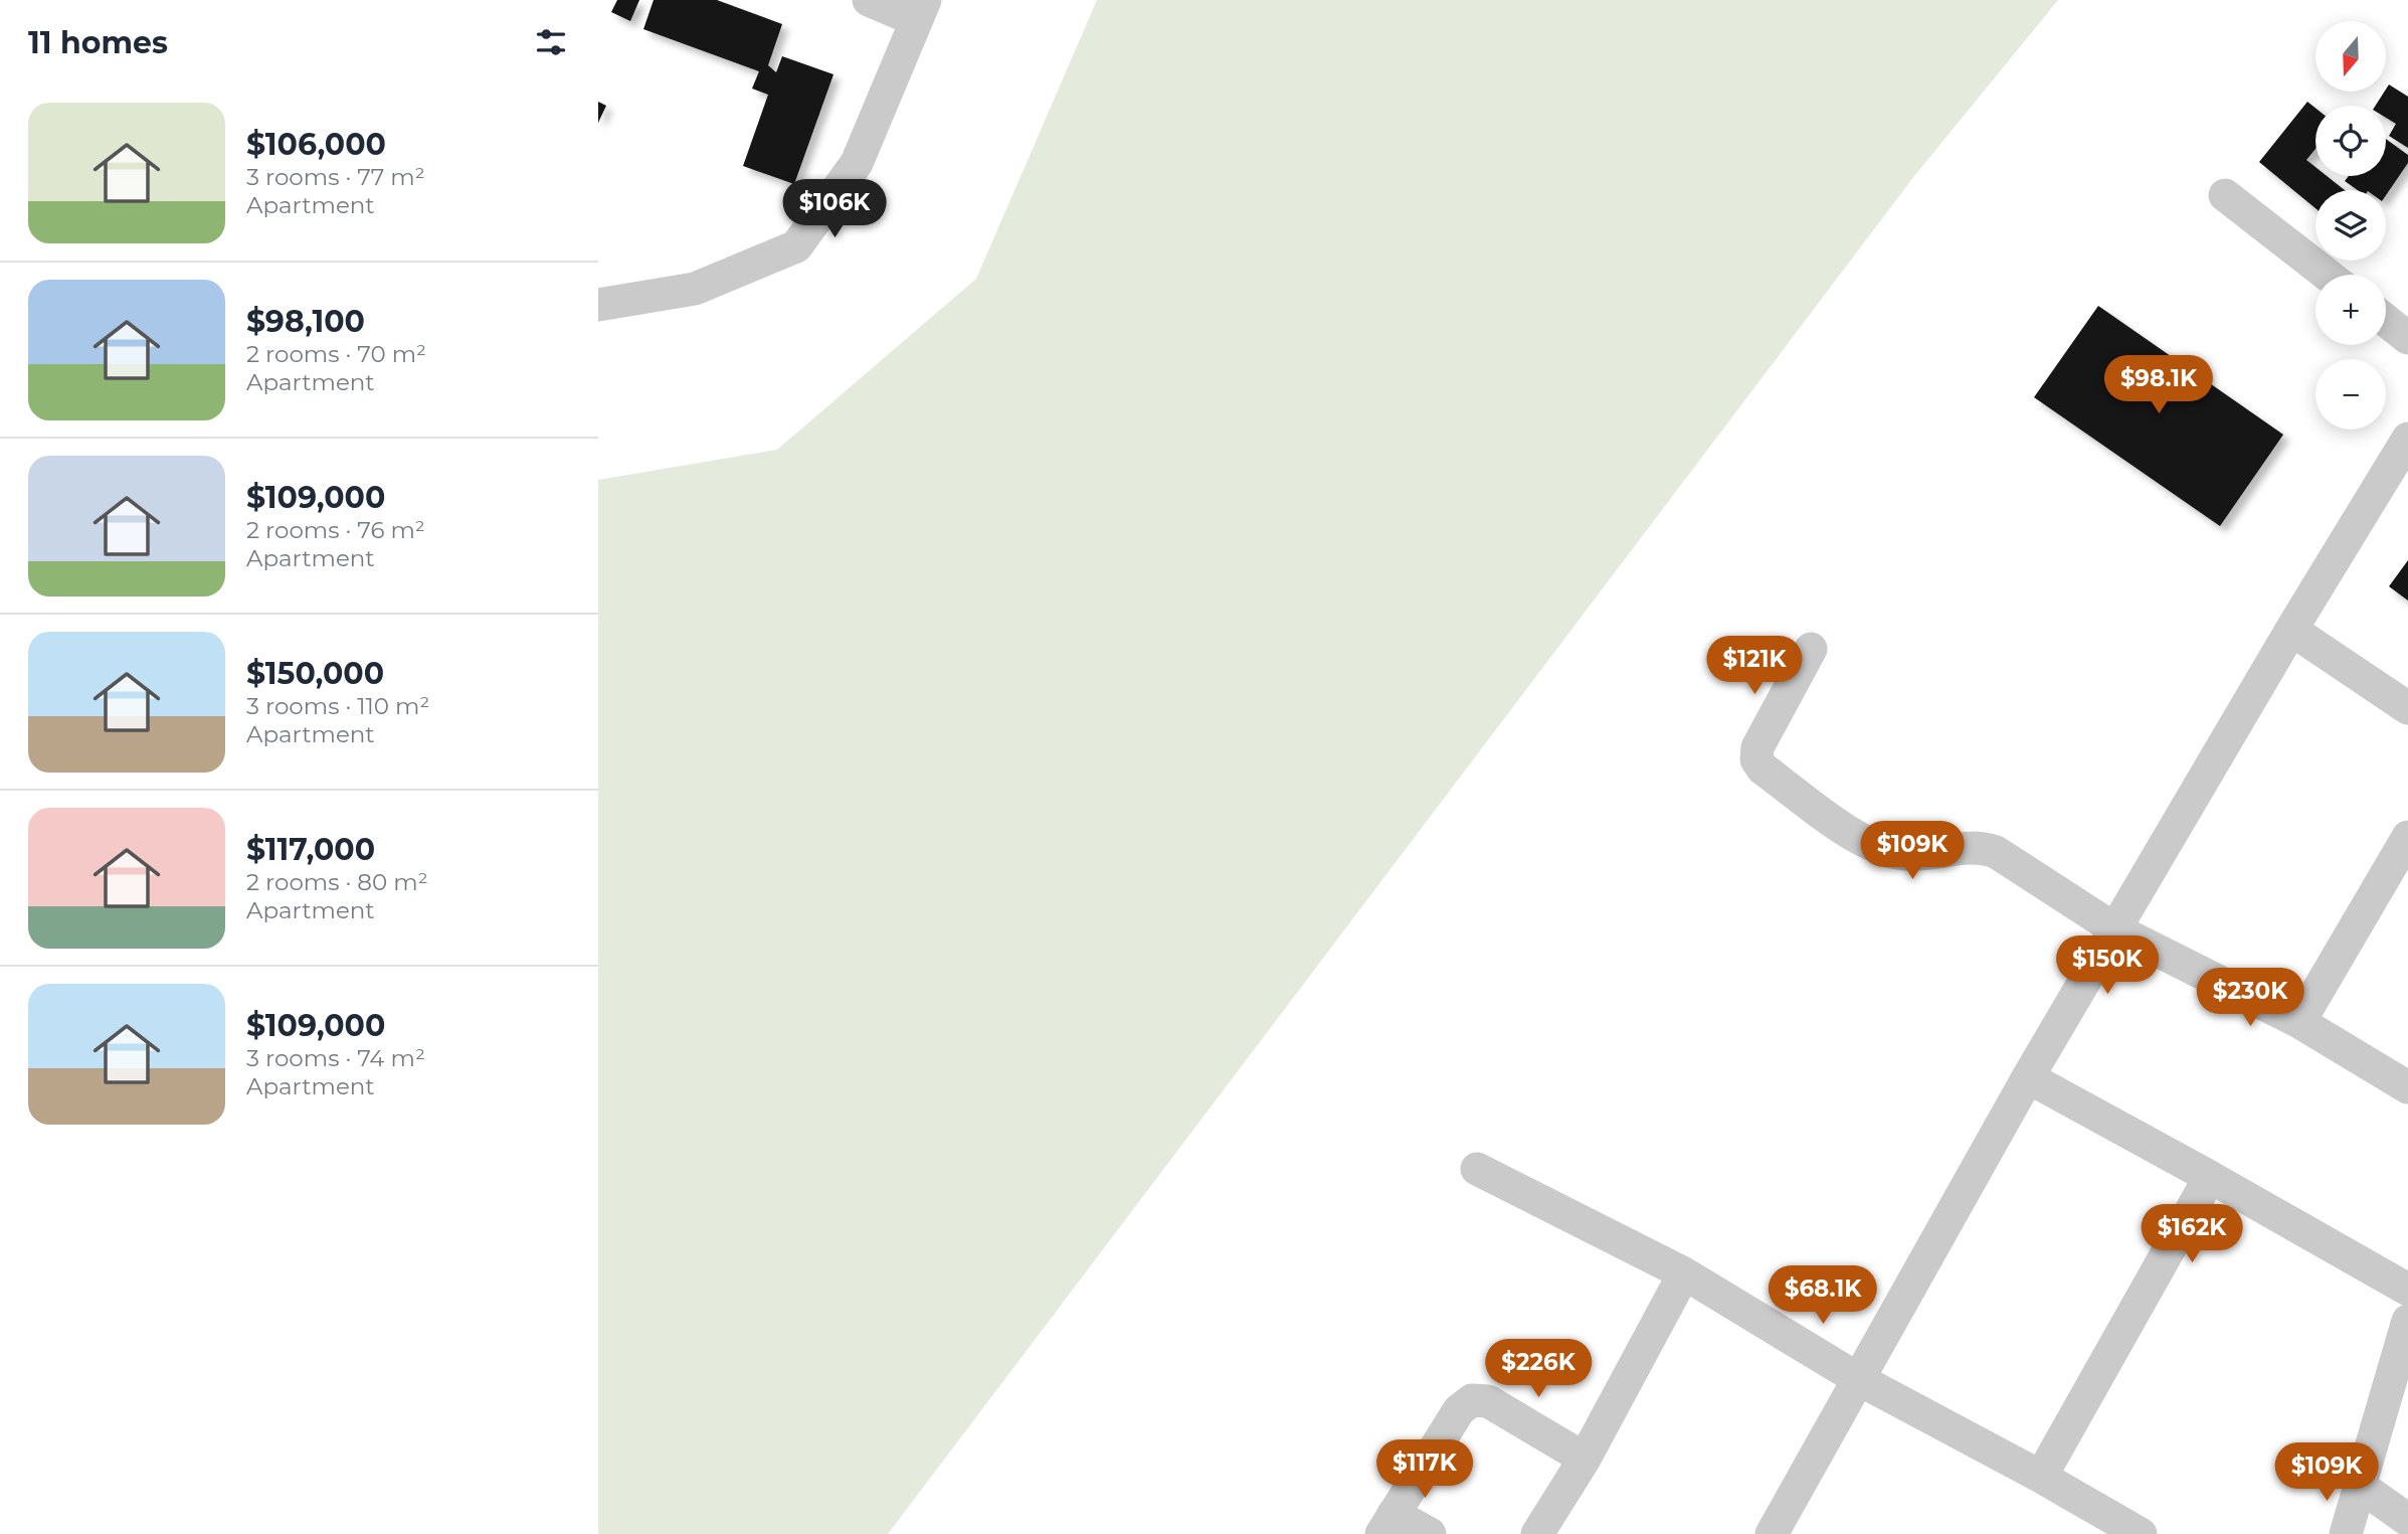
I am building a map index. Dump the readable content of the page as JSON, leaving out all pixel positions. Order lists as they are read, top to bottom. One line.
{"north":"bottom","page":{"heading":"11 homes","map_buttons":["+","−"],"list":[{"name":"$106,000","note":"3 rooms · 77 m² · Apartment"},{"name":"$98,100","note":"2 rooms · 70 m² · Apartment"},{"name":"$109,000","note":"2 rooms · 76 m² · Apartment"},{"name":"$150,000","note":"3 rooms · 110 m² · Apartment"},{"name":"$117,000","note":"2 rooms · 80 m² · Apartment"},{"name":"$109,000","note":"3 rooms · 74 m² · Apartment"}],"price":["$106K","$98.1K","$121K","$109K","$150K","$230K","$162K","$68.1K","$226K","$117K","$109K"]}}
